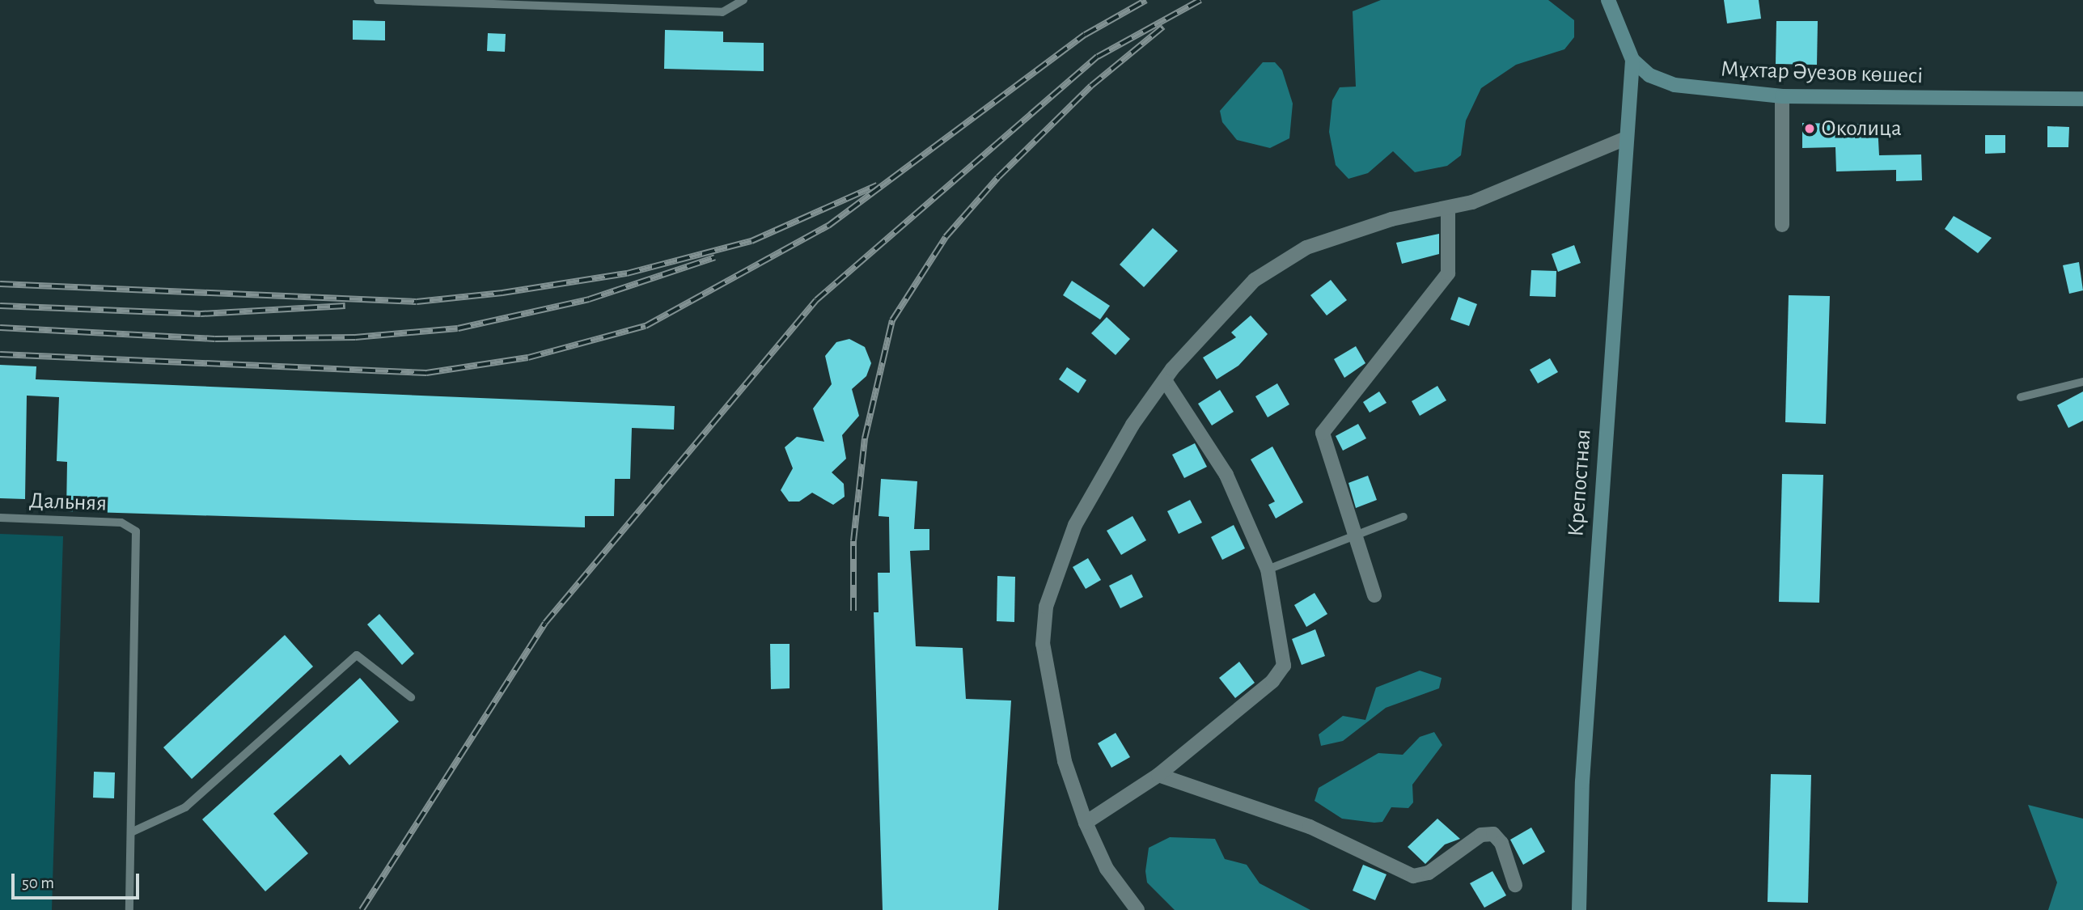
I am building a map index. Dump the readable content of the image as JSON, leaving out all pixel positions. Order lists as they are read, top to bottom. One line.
{"streets":{"street":["Мұхтар Әуезов көшесі","Крепостная"],"lane":["Дальняя"]},"crossings":[["Мұхтар Әуезов көшесі","Крепостная"]],"places":["Околица"],"scale_bar":"50 m"}
